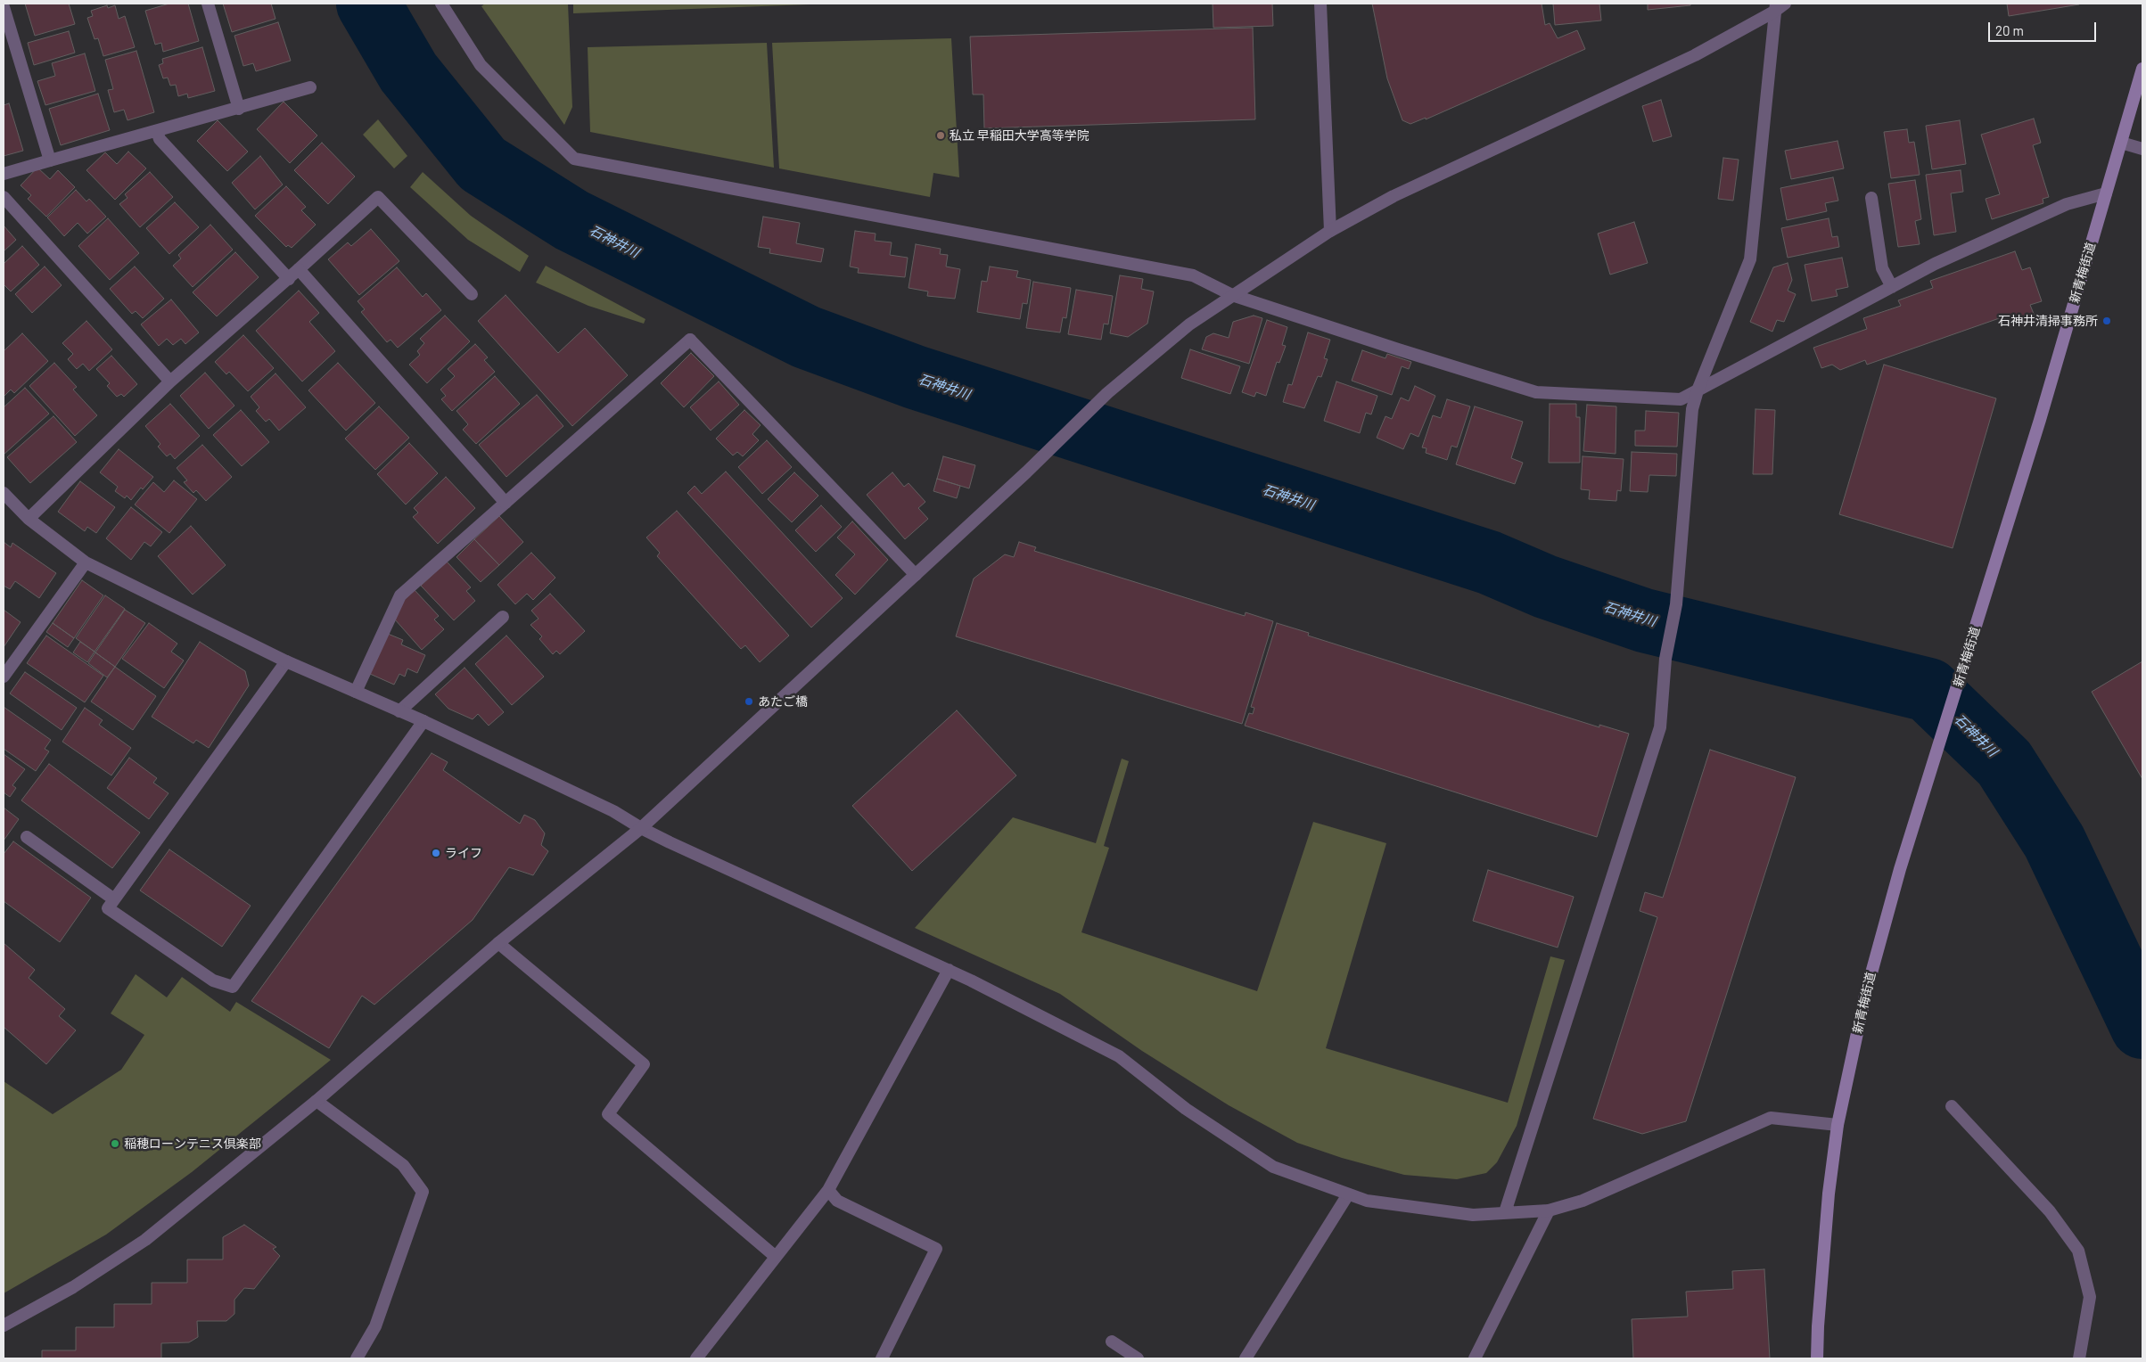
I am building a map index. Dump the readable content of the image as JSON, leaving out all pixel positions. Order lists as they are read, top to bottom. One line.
{"streets":{"main road":["新青梅街道"]},"water":["石神井川"],"places":["私立 早稲田大学高等学院","石神井清掃事務所","あたご橋","ライフ","稲穂ローンテニス倶楽部"],"scale_bar":"20 m"}
